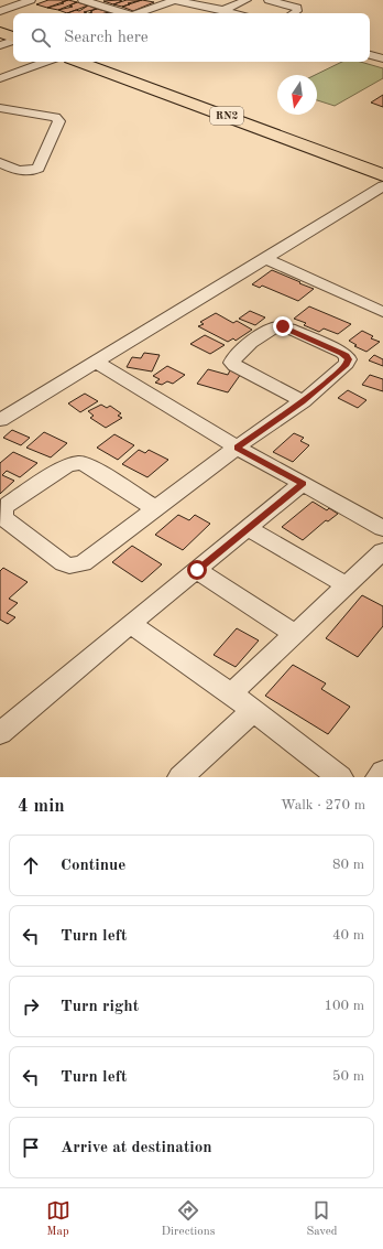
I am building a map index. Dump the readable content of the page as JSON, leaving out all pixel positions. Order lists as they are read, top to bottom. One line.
{"streets":{"highway":["RN2"]},"north":"bottom","page":{"search":"Search here","heading":["4 min","Walk · 270 m"],"list":[["Continue","80 m"],["Turn left","40 m"],["Turn right","100 m"],["Turn left","50 m"],"Arrive at destination"],"nav":["Map","Directions","Saved"]}}
